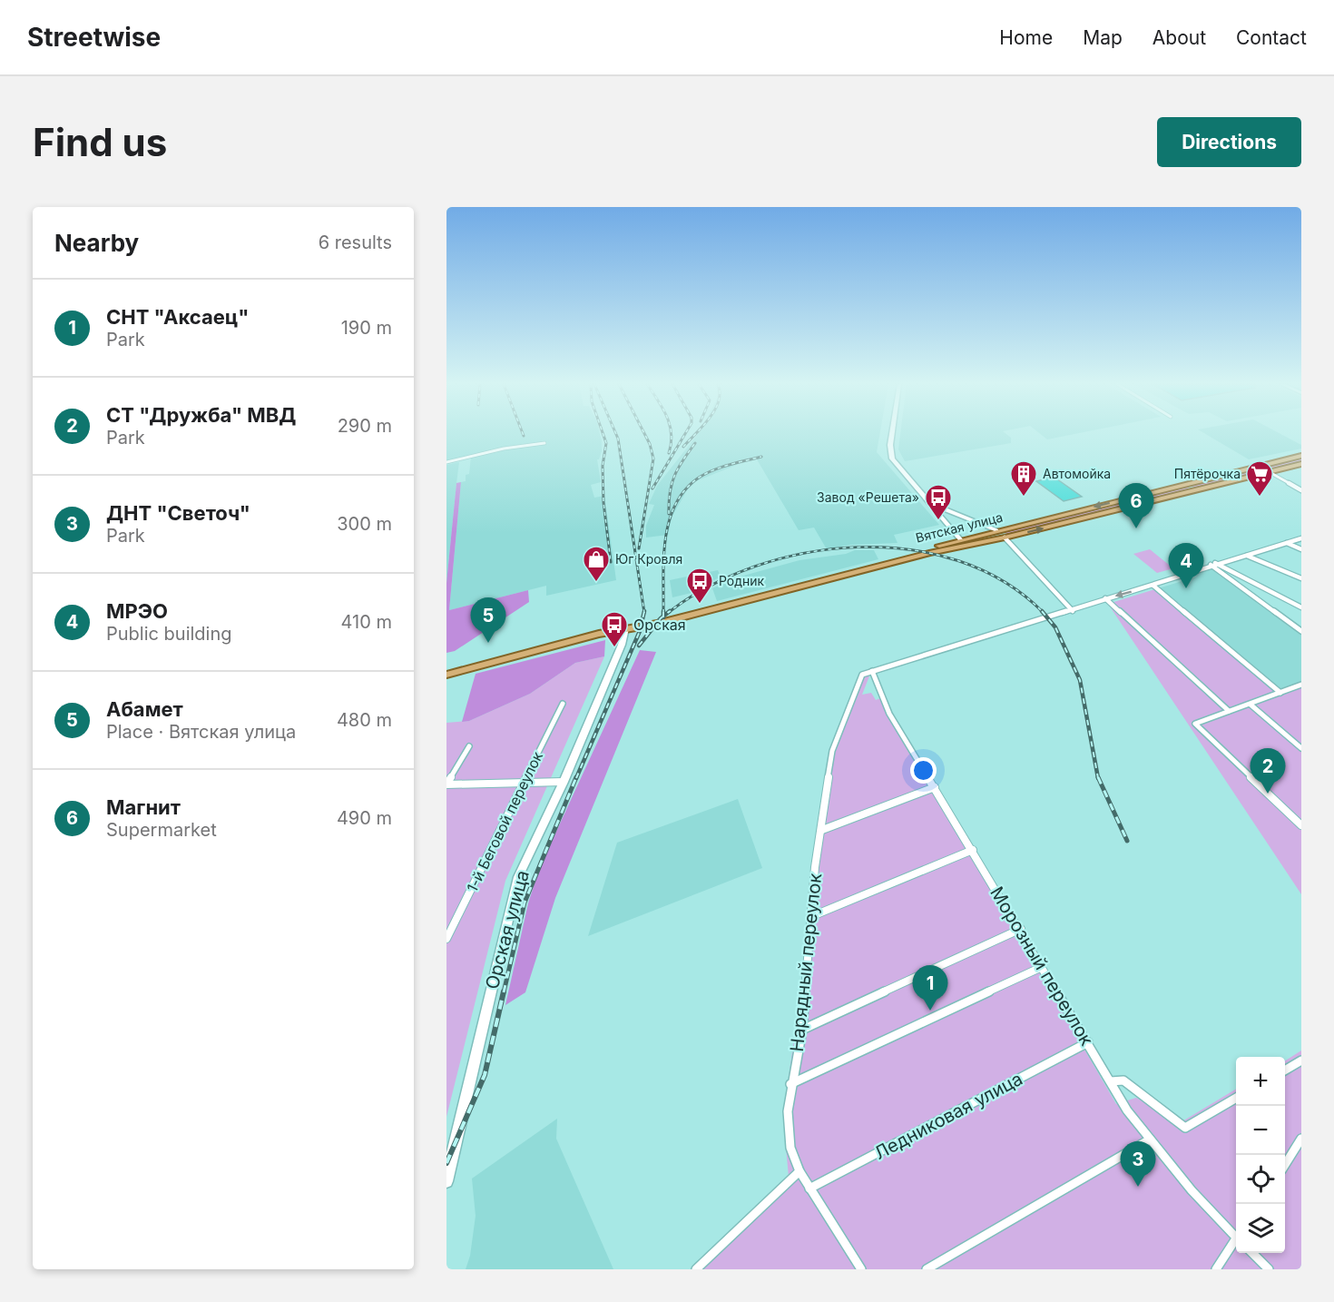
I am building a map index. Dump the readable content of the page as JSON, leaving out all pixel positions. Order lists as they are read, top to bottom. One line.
{"streets":{"main road":["Вятская улица","Орская улица"],"street":["1-й Беговой переулок","Нарядный переулок","Морозный переулок","Ледниковая улица"]},"crossings":[["Вятская улица","Орская улица"],["Нарядный переулок","Морозный переулок"],["Нарядный переулок","Ледниковая улица"],["Морозный переулок","Ледниковая улица"]],"places":{"building":["Автомойка"],"supermarket":["Пятёрочка"],"bus stop":["Завод «Решета»","Родник","Орская"],"shop":["Юг Кровля"]},"page":{"header":"Streetwise","nav":["Home","Map","About","Contact"],"buttons":"Directions","title":"Find us","heading":["Nearby","6 results"],"list":[{"mark":"1","name":"СНТ \"Аксаец\"","note":"Park","value":"190 m"},{"mark":"2","name":"СТ \"Дружба\" МВД","note":"Park","value":"290 m"},{"mark":"3","name":"ДНТ \"Светоч\"","note":"Park","value":"300 m"},{"mark":"4","name":"МРЭО","note":"Public building","value":"410 m"},{"mark":"5","name":"Абамет","note":"Place · Вятская улица","value":"480 m"},{"mark":"6","name":"Магнит","note":"Supermarket","value":"490 m"}],"pins":["6","4","5","2","1","3"],"map_buttons":["+","−"]}}
